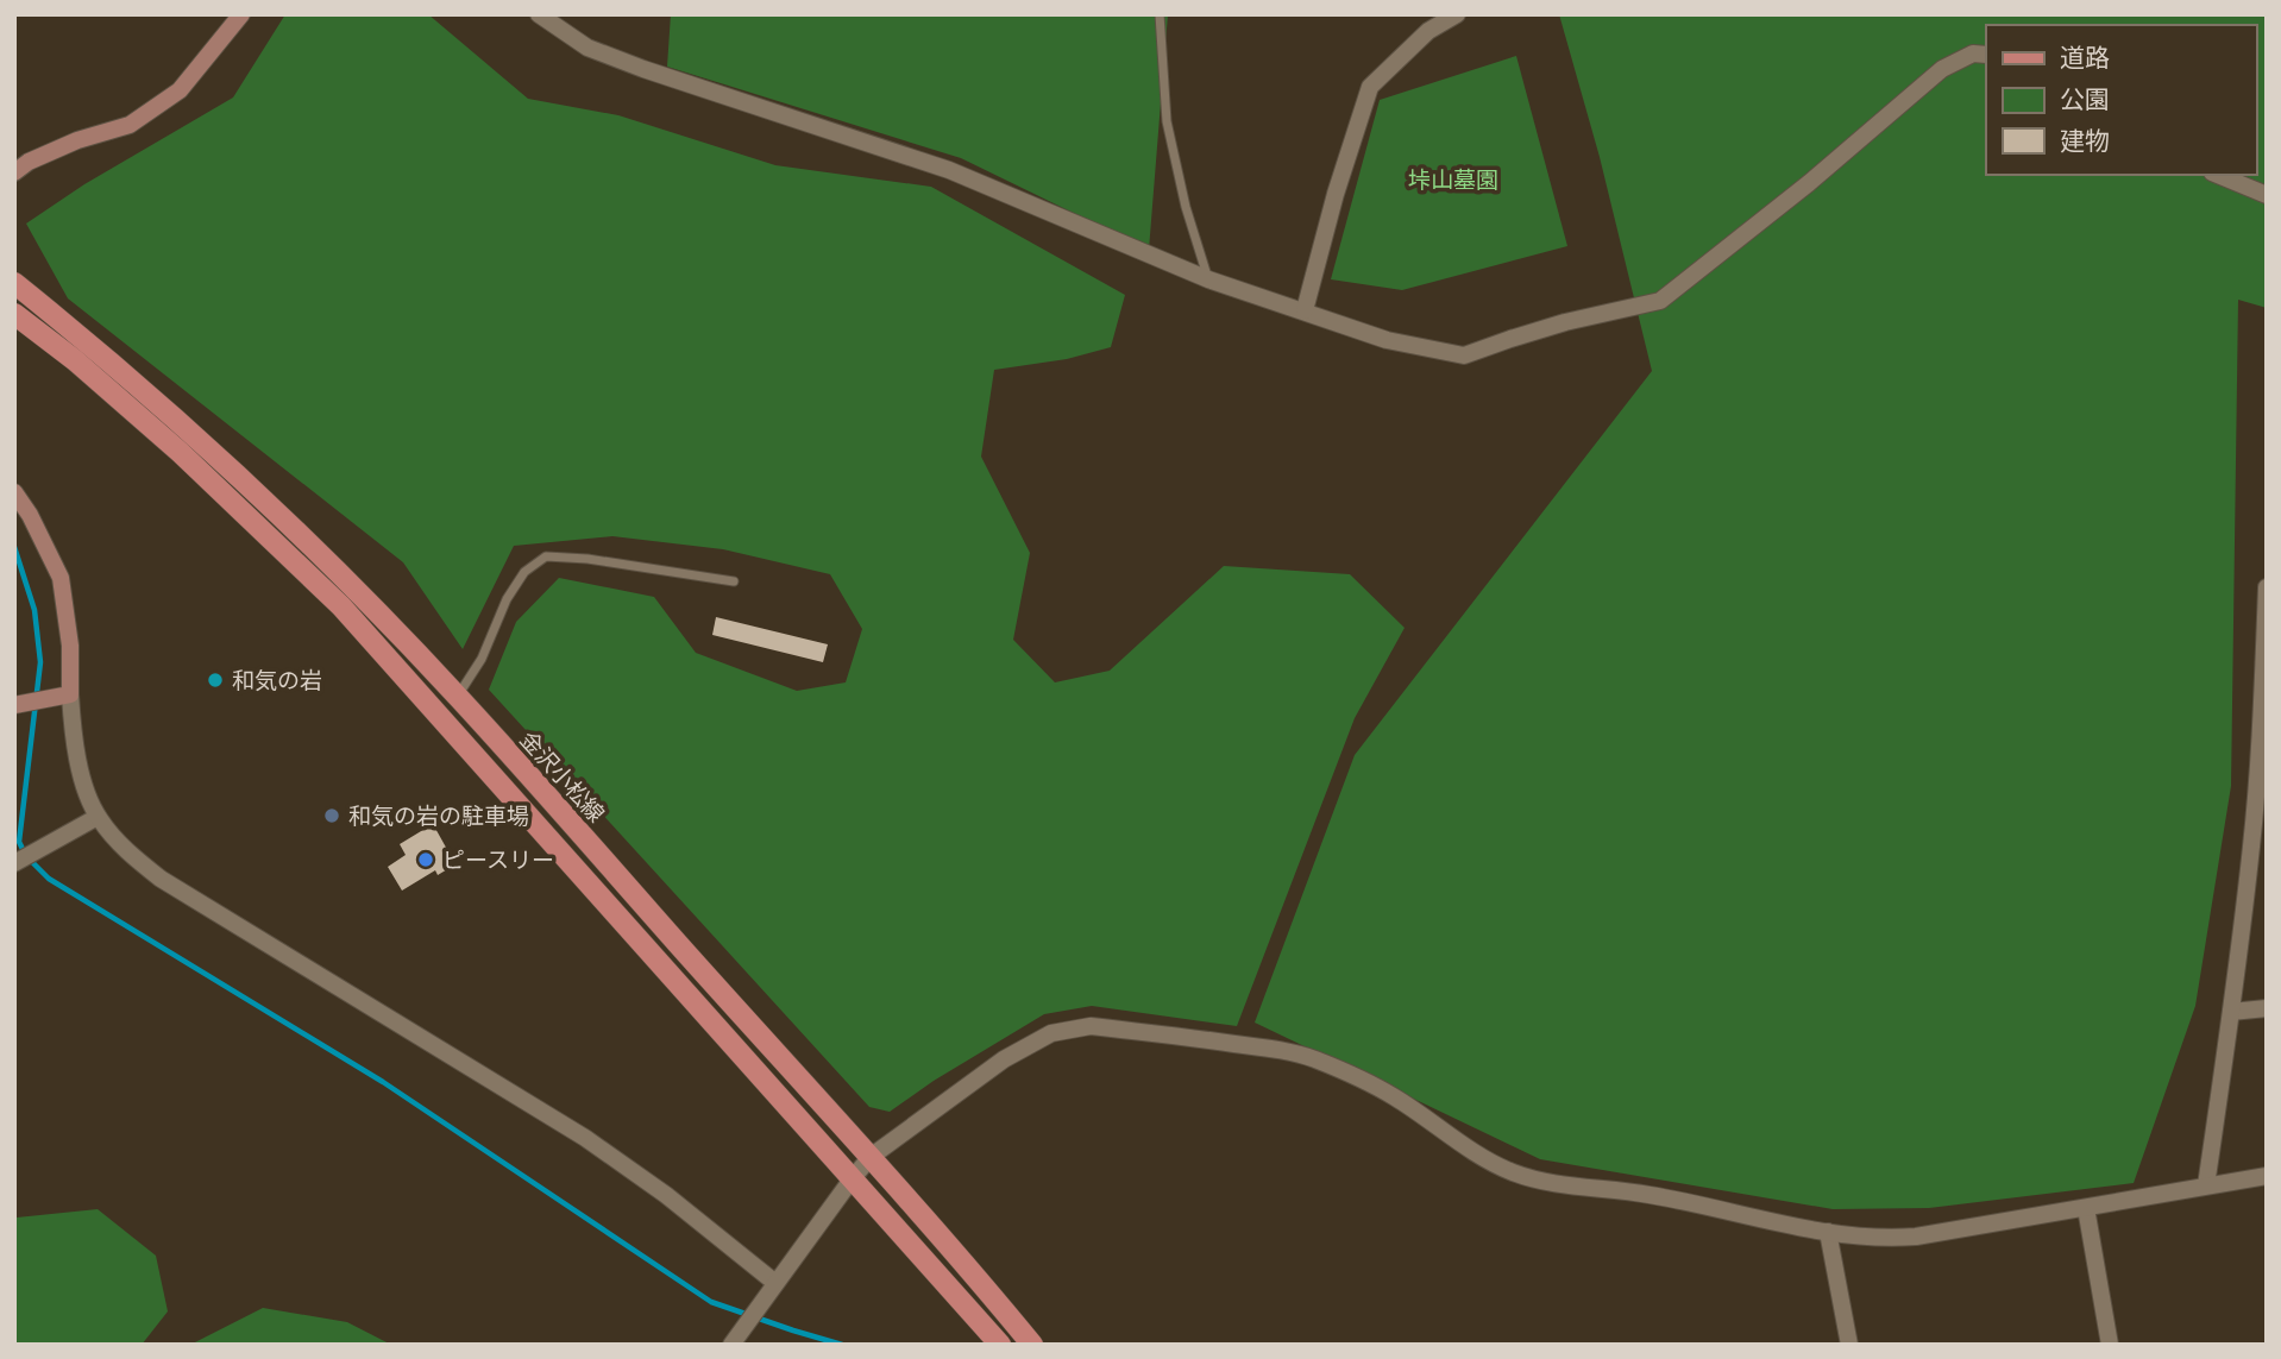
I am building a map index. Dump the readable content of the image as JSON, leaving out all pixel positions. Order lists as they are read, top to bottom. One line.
{"streets":{"main road":["金沢小松線"]},"parks":["垰山墓園"],"places":["和気の岩","和気の岩の駐車場","ピースリー"],"legend":["道路","公園","建物"]}
